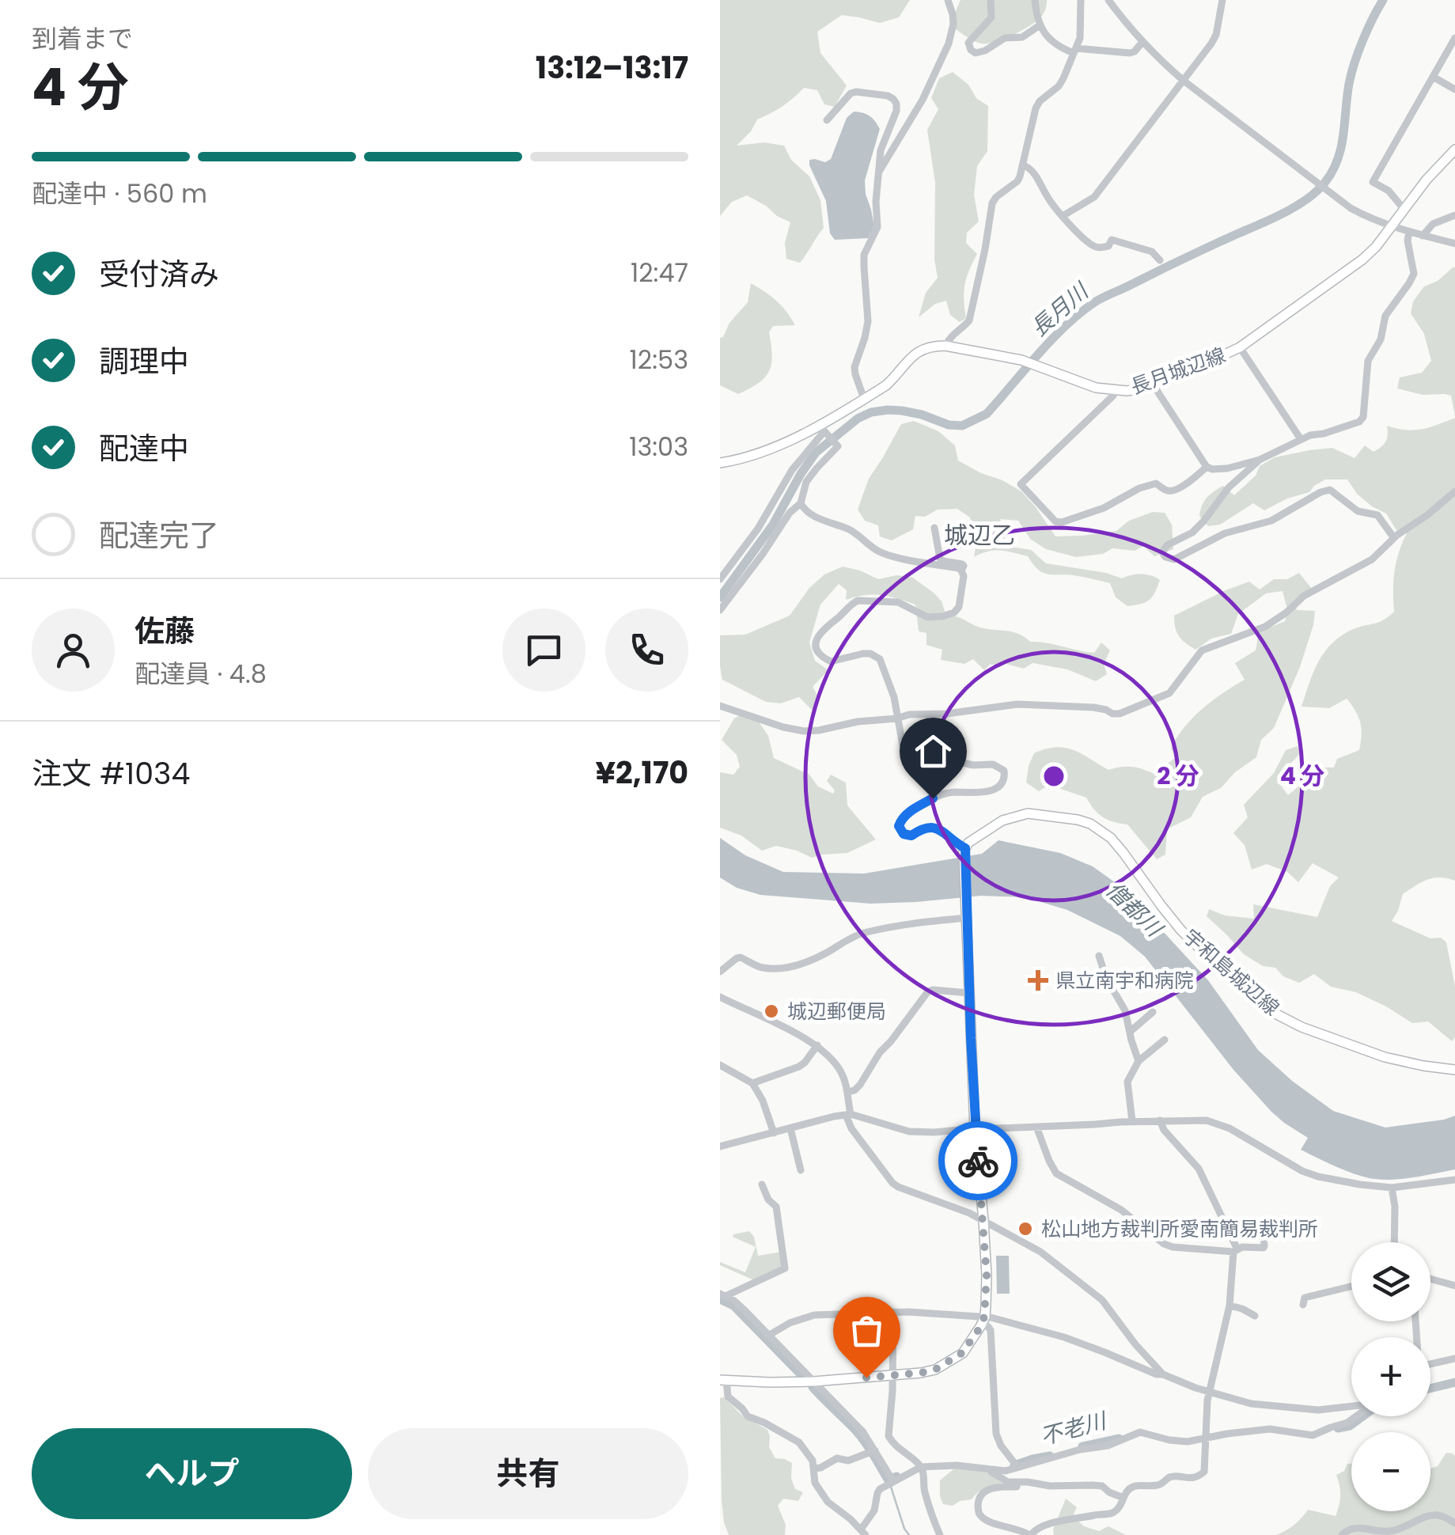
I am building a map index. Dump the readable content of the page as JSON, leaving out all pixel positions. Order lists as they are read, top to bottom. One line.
{"streets":{"main road":["長月城辺線","宇和島城辺線"]},"districts":["城辺乙"],"water":["長月川","僧都川","不老川"],"places":{"health":["県立南宇和病院"],"other":["城辺郵便局","松山地方裁判所愛南簡易裁判所"]},"page":{"heading":["4 分","到着まで","13:12–13:17"],"panel":["佐藤","配達員 · 4.8","注文 #1034","¥2,170"],"bar":"配達中 · 560 m","list":[["受付済み","12:47"],["調理中","12:53"],["配達中","13:03"],"配達完了"],"map_buttons":["+","−"],"buttons":["ヘルプ","共有"]},"rings":["2 分","4 分"]}
